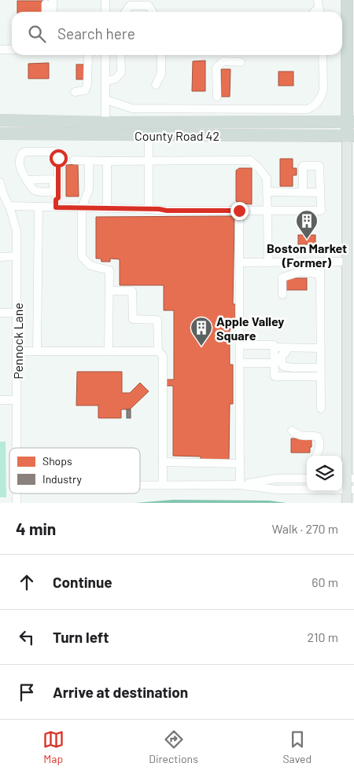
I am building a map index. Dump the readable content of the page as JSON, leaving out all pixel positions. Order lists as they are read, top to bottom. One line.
{"streets":{"highway":["County Road 42"],"street":["Pennock Lane"]},"places":{"building":["Boston Market (Former)","Apple Valley Square"]},"legend":["Shops","Industry"],"page":{"search":"Search here","heading":["4 min","Walk · 270 m"],"list":[["Continue","60 m"],["Turn left","210 m"],"Arrive at destination"],"nav":["Map","Directions","Saved"]}}
